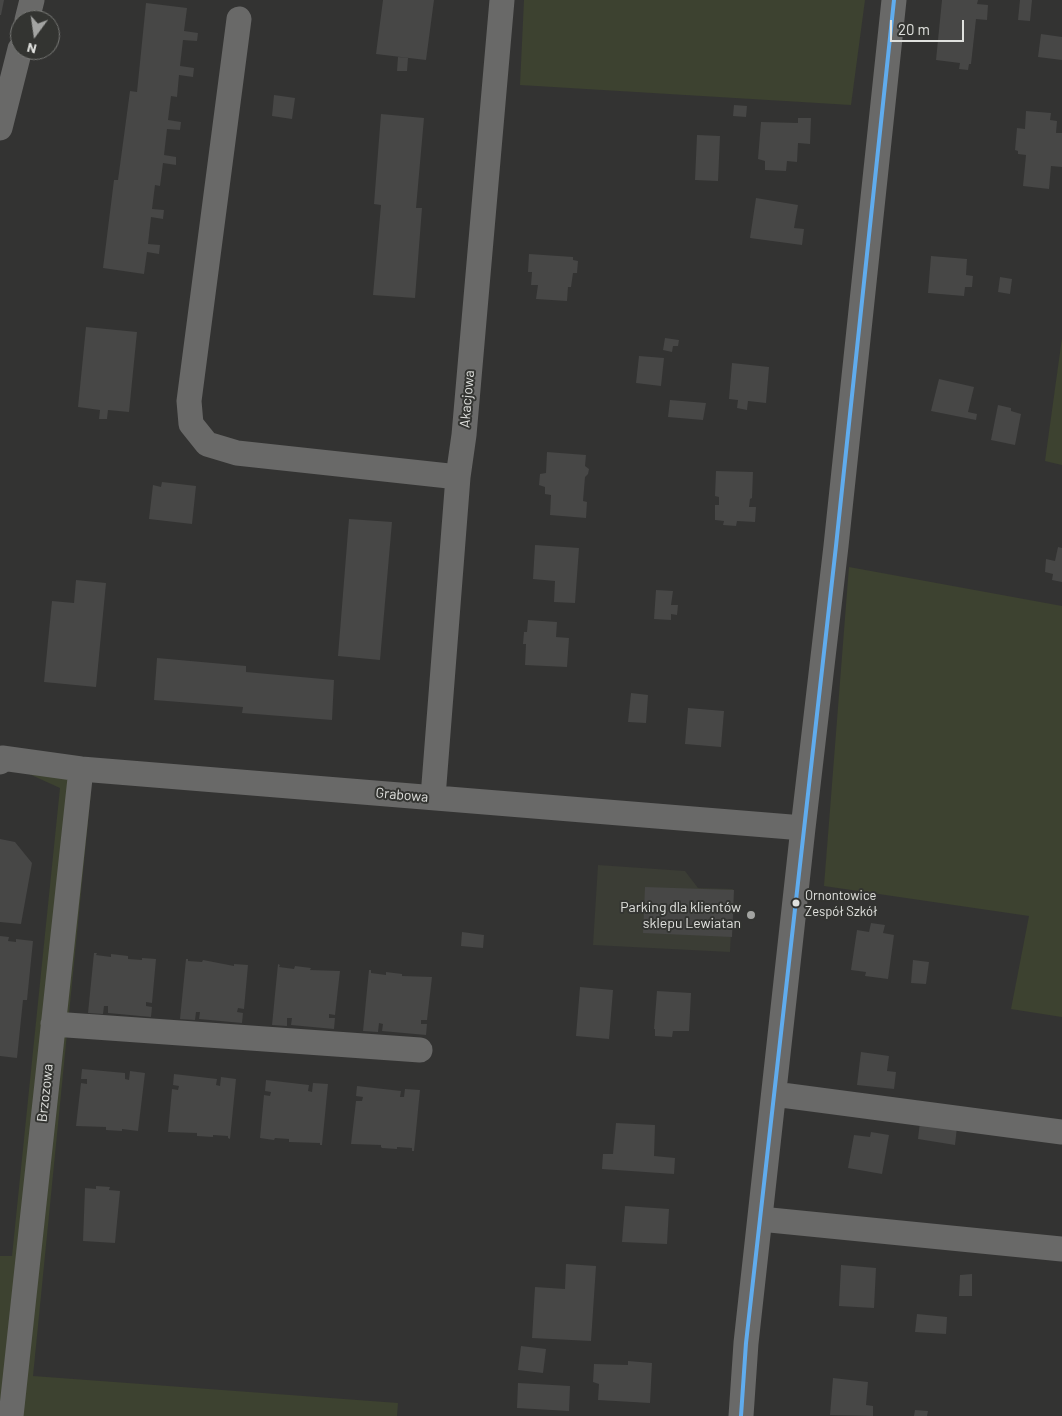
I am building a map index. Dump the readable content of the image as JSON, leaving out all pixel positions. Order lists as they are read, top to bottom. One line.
{"streets":{"street":["Akacjowa","Grabowa","Brzozowa"]},"crossings":[["Akacjowa","Grabowa"],["Grabowa","Brzozowa"]],"places":["Ornontowice Zespół Szkół","Parking dla klientów sklepu Lewiatan"],"scale_bar":"20 m","north":"bottom"}
